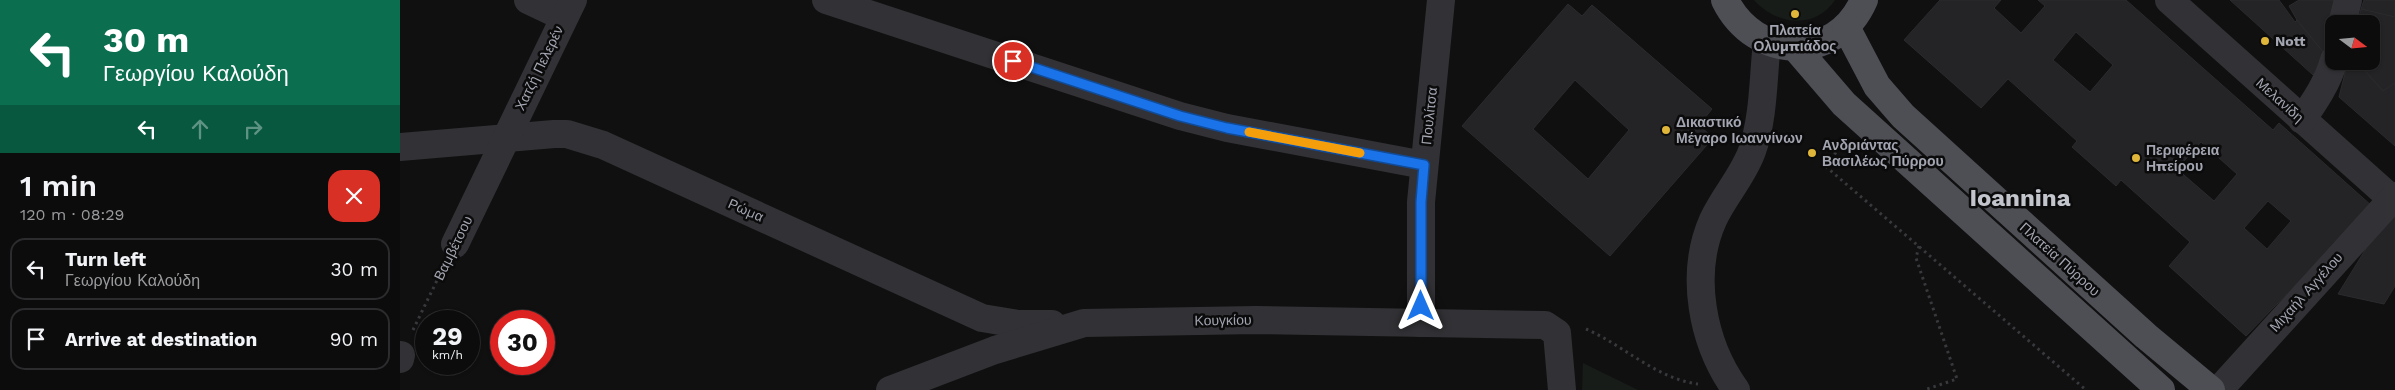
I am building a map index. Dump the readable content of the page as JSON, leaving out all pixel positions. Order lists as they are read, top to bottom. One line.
{"streets":{"main road":["Πλατεία Πύρρου"],"street":["Χατζή Πελερέν","Μελανίδη","Πουλίτσα","Ρώμα","Βαμβέτσου","Μιχαήλ Αγγέλου","Κουγκίου"]},"crossings":[["Χατζή Πελερέν","Ρώμα"],["Χατζή Πελερέν","Βαμβέτσου"],["Μελανίδη","Μιχαήλ Αγγέλου"],["Πουλίτσα","Κουγκίου"],["Ρώμα","Βαμβέτσου"],["Ρώμα","Κουγκίου"]],"districts":["Ioannina"],"places":["Πλατεία Ολυμπιάδος","Nott","Δικαστικό Μέγαρο Ιωαννίνων","Ανδριάντας Βασιλέως Πύρρου","Περιφέρεια Ηπείρου"],"north":"right","page":{"turn":["30 m","Γεωργίου Καλούδη"],"heading":["1 min","120 m · 08:29"],"list":[{"name":"Turn left","note":"Γεωργίου Καλούδη","value":"30 m"},{"name":"Arrive at destination","value":"90 m"}],"speed":"29 km/h","limit":"30"}}
